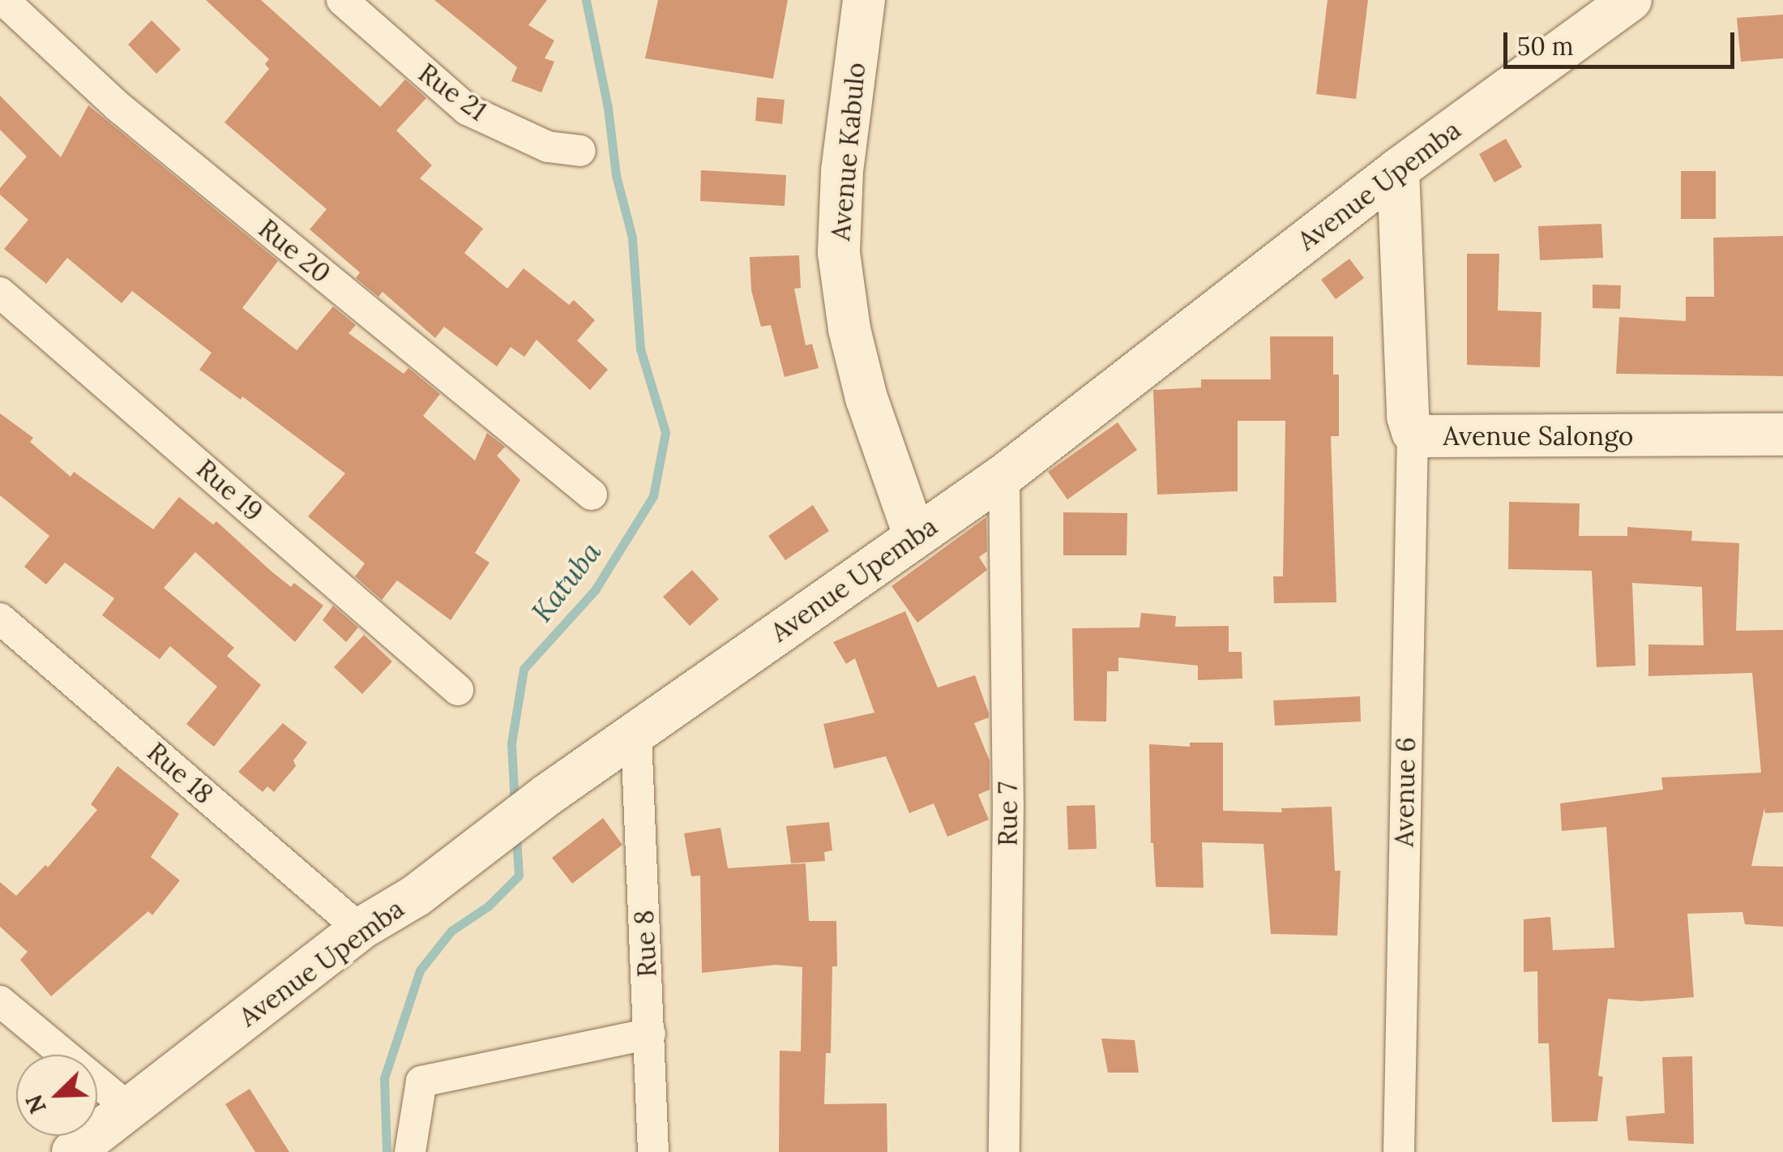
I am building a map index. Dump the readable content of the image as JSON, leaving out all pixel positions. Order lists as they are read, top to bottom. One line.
{"streets":{"street":["Rue 21","Avenue Kabulo","Avenue Upemba","Rue 20","Avenue Salongo","Rue 19","Rue 18","Avenue 6","Rue 7","Rue 8"]},"crossings":[["Avenue Kabulo","Avenue Upemba"],["Avenue Upemba","Avenue Salongo"],["Avenue Upemba","Rue 18"],["Avenue Upemba","Rue 7"],["Avenue Upemba","Rue 8"],["Avenue Salongo","Avenue 6"]],"water":["Katuba"],"scale_bar":"50 m","north":"bottom left"}
